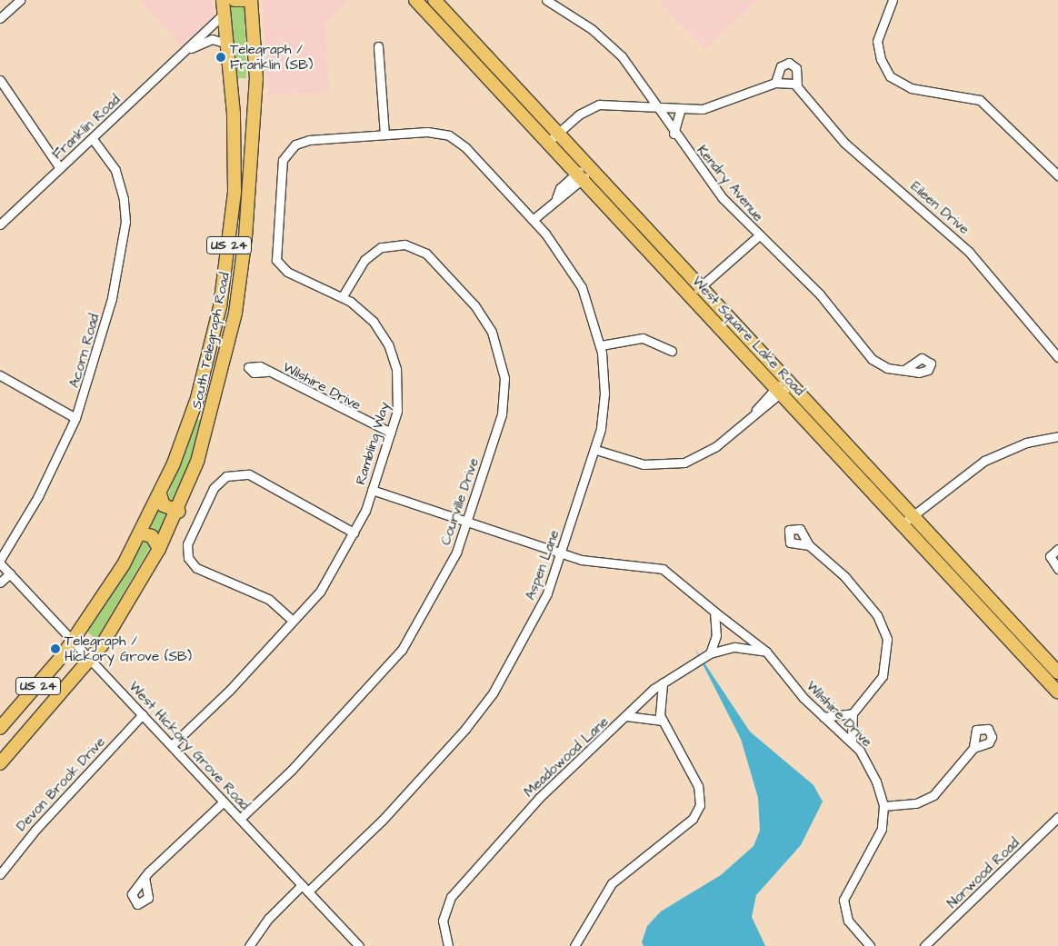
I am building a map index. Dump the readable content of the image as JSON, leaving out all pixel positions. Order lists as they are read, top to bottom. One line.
{"streets":{"highway":["US 24","West Square Lake Road","South Telegraph Road"],"street":["Franklin Road","Kendry Avenue","Eileen Drive","Acorn Road","Wilshire Drive","Rambling Way","Courville Drive","Aspen Lane","West Hickory Grove Road","Meadowood Lane","Devon Brook Drive","Norwood Road"]},"crossings":[["Franklin Road","South Telegraph Road"],["Franklin Road","Acorn Road"],["US 24","South Telegraph Road"],["US 24","West Hickory Grove Road"],["South Telegraph Road","West Hickory Grove Road"],["Acorn Road","West Hickory Grove Road"],["Wilshire Drive","Rambling Way"],["Wilshire Drive","Courville Drive"],["Wilshire Drive","Aspen Lane"],["Rambling Way","Courville Drive"],["Rambling Way","Aspen Lane"],["Rambling Way","West Hickory Grove Road"],["Courville Drive","West Hickory Grove Road"],["Aspen Lane","West Hickory Grove Road"],["West Hickory Grove Road","Devon Brook Drive"]],"places":["Telegraph / Franklin (SB)","Telegraph / Hickory Grove (SB)"]}
